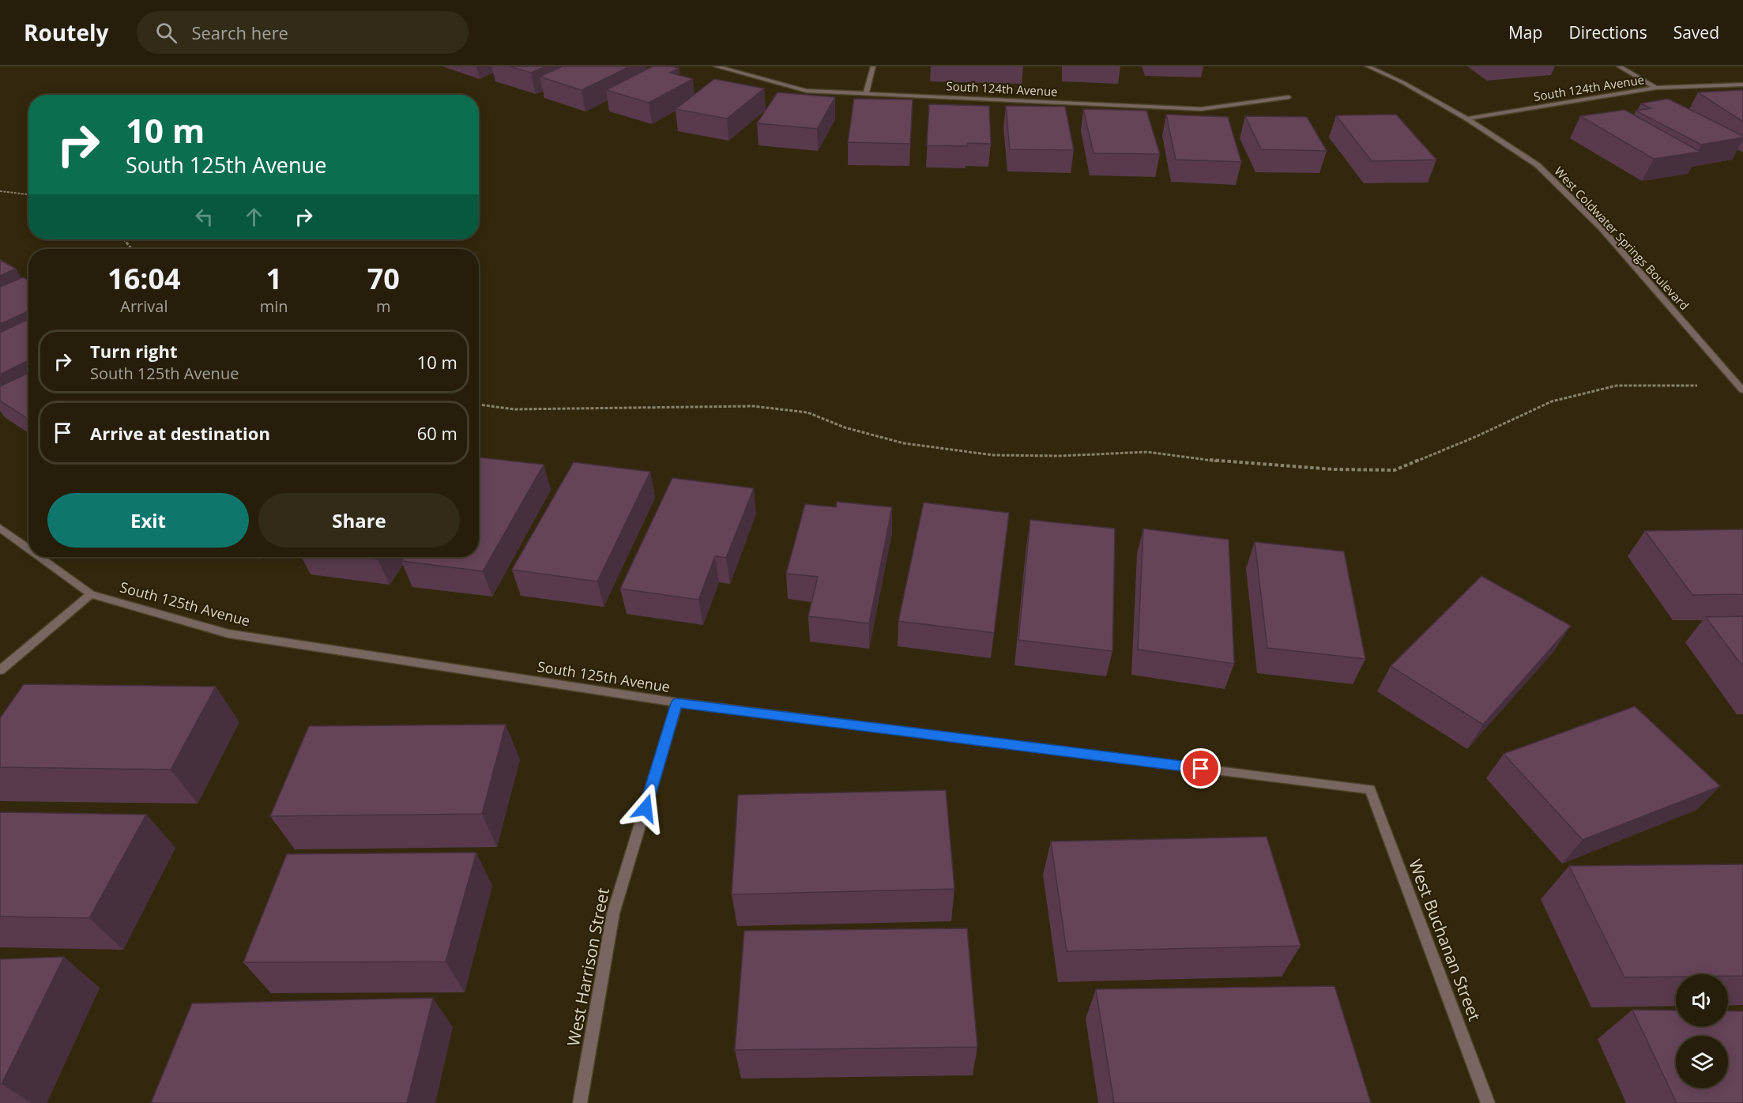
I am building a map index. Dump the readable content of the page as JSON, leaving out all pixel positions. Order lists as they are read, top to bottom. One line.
{"streets":{"street":["South 124th Avenue","West Coldwater Springs Boulevard","South 125th Avenue","West Buchanan Street","West Harrison Street"]},"crossings":[["South 124th Avenue","West Coldwater Springs Boulevard"],["South 125th Avenue","West Buchanan Street"],["South 125th Avenue","West Harrison Street"]],"page":{"header":"Routely","search":"Search here","nav":["Map","Directions","Saved"],"turn":["10 m","South 125th Avenue"],"eta":["16:04","Arrival","1","min","70","m"],"list":[{"name":"Turn right","note":"South 125th Avenue","value":"10 m"},{"name":"Arrive at destination","value":"60 m"}],"buttons":["Exit","Share"]}}
